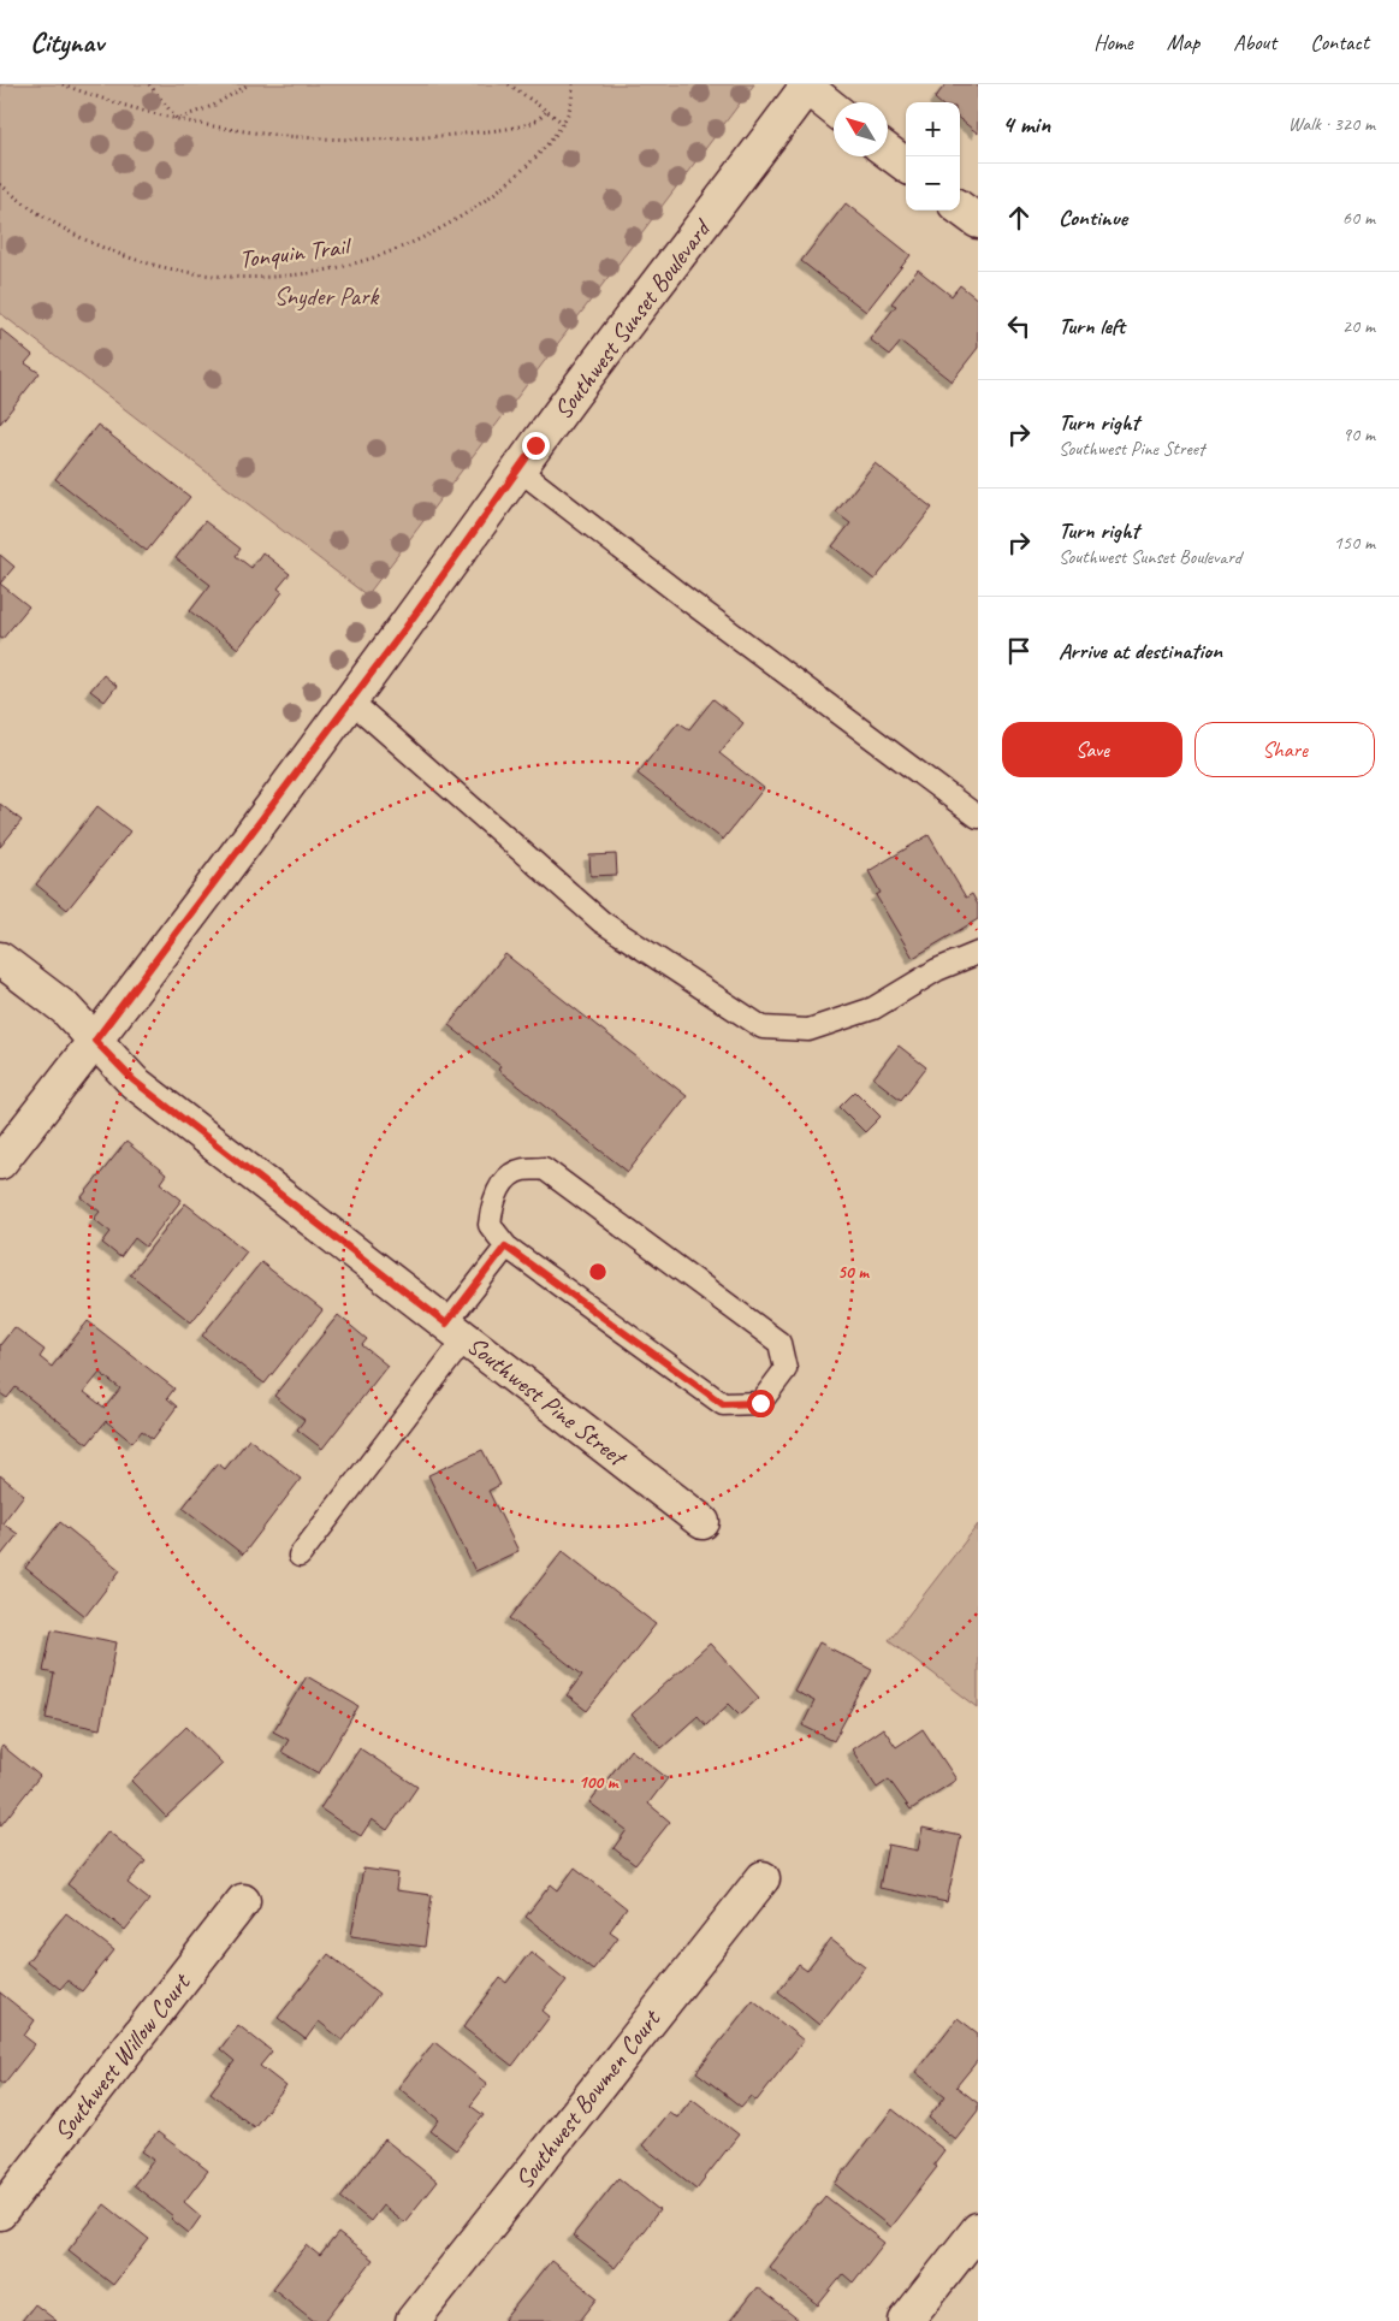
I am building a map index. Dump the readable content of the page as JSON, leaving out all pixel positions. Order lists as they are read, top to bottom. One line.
{"streets":{"street":["Southwest Sunset Boulevard","Southwest Pine Street","Southwest Willow Court","Southwest Bowmen Court"],"path":["Tonquin Trail"]},"crossings":[["Southwest Sunset Boulevard","Southwest Pine Street"]],"parks":["Snyder Park"],"north":"top left","page":{"header":"Citynav","nav":["Home","Map","About","Contact"],"heading":["4 min","Walk · 320 m"],"map_buttons":["+","−"],"list":[["Continue","60 m"],["Turn left","20 m"],["Turn right","Southwest Pine Street","90 m"],["Turn right","Southwest Sunset Boulevard","150 m"],"Arrive at destination"],"buttons":["Save","Share"]},"rings":["50 m","100 m"]}
